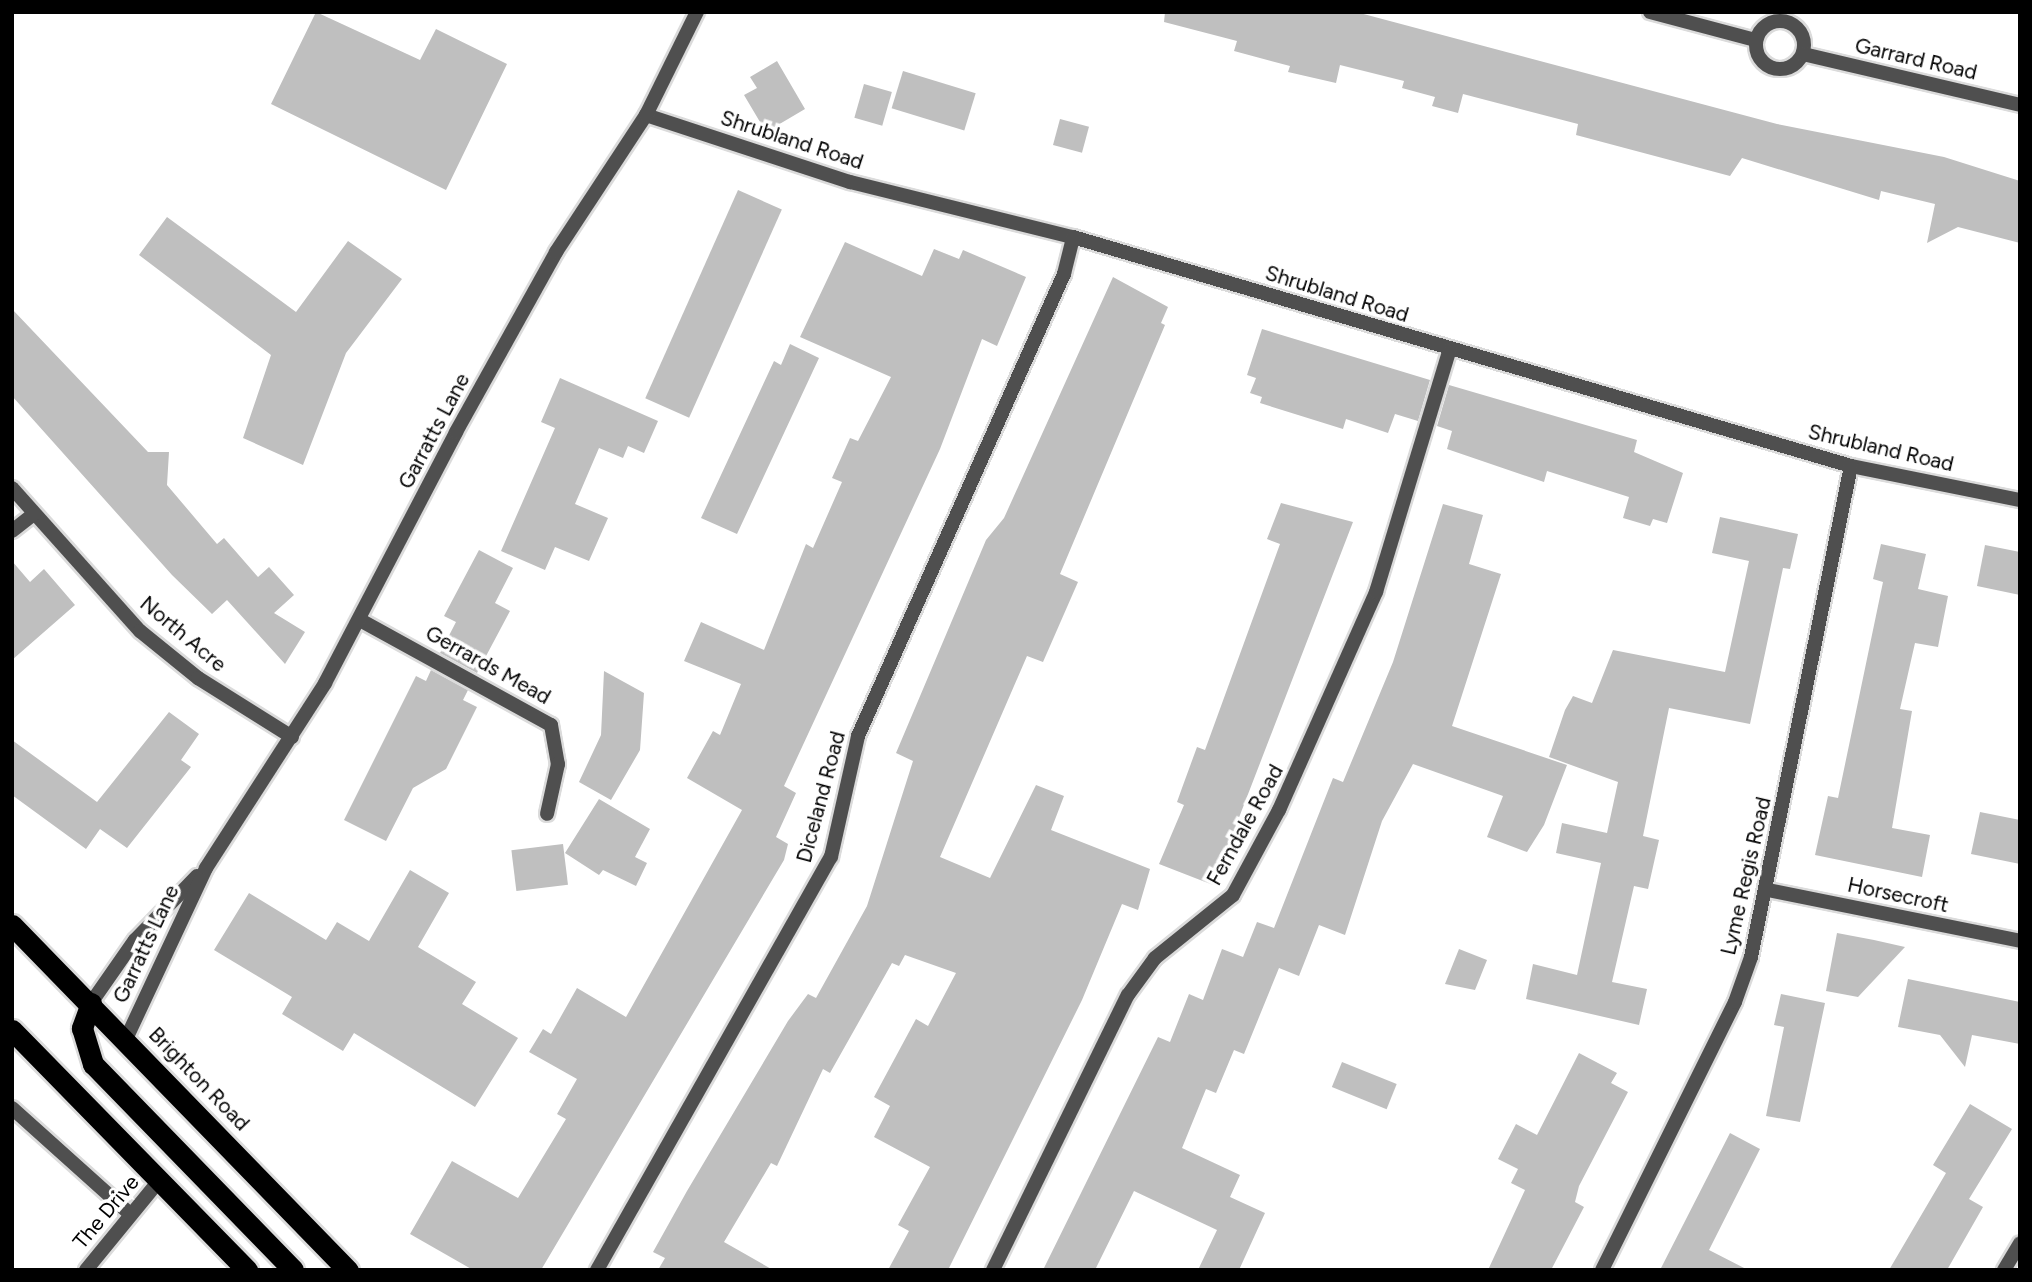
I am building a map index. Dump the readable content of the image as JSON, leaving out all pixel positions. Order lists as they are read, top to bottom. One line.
{"streets":{"highway":["Brighton Road"],"street":["Garrard Road","Shrubland Road","Garratts Lane","North Acre","Gerrards Mead","Diceland Road","Ferndale Road","Lyme Regis Road","Horsecroft","The Drive"]},"crossings":[["Shrubland Road","Garratts Lane"],["Shrubland Road","Diceland Road"],["Shrubland Road","Ferndale Road"],["Shrubland Road","Lyme Regis Road"],["Garratts Lane","North Acre"],["Garratts Lane","Gerrards Mead"],["Garratts Lane","Brighton Road"],["Lyme Regis Road","Horsecroft"]]}
